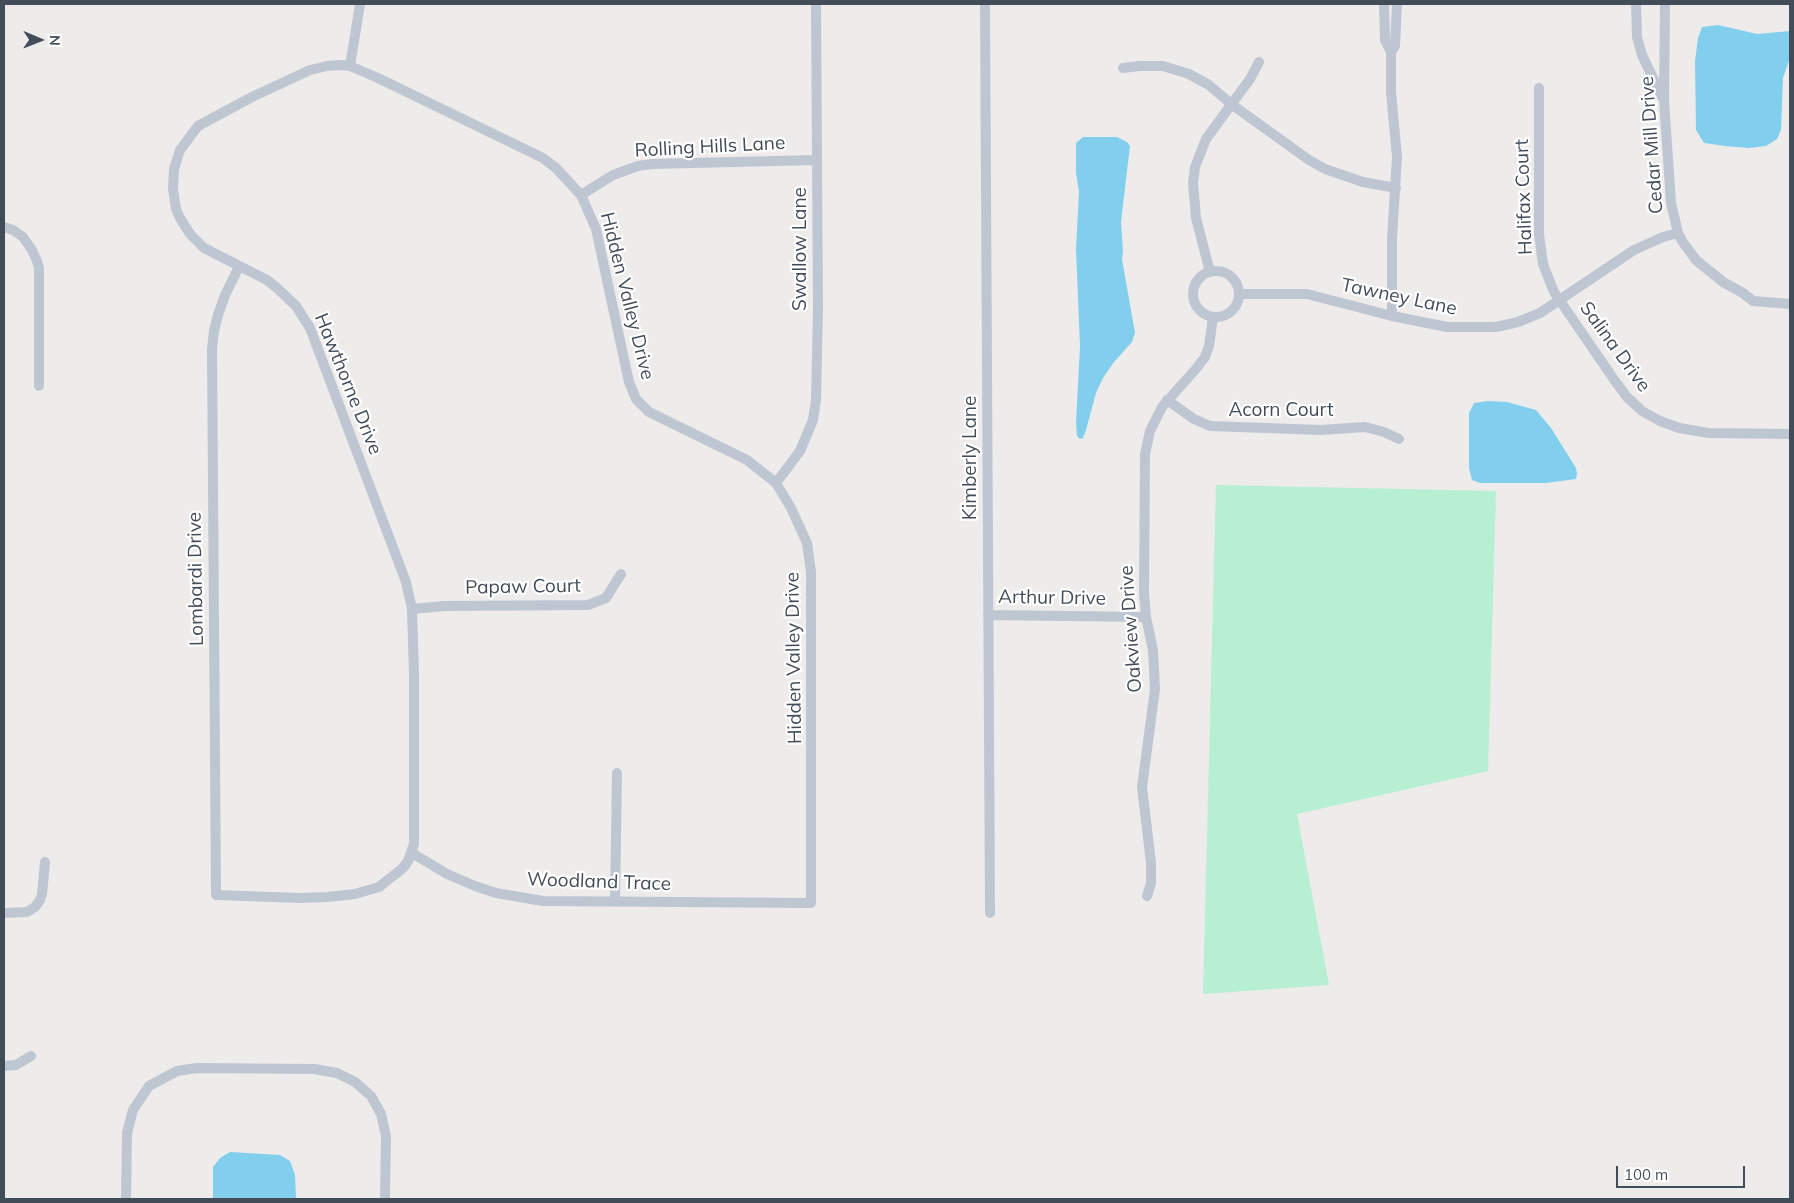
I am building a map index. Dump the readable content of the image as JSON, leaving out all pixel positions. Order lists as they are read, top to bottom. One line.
{"streets":{"street":["Cedar Mill Drive","Rolling Hills Lane","Halifax Court","Swallow Lane","Hidden Valley Drive","Tawney Lane","Salina Drive","Hawthorne Drive","Acorn Court","Kimberly Lane","Lombardi Drive","Papaw Court","Arthur Drive","Oakview Drive","Woodland Trace"]},"crossings":[["Cedar Mill Drive","Tawney Lane"],["Rolling Hills Lane","Swallow Lane"],["Rolling Hills Lane","Hidden Valley Drive"],["Halifax Court","Tawney Lane"],["Halifax Court","Salina Drive"],["Swallow Lane","Hidden Valley Drive"],["Hidden Valley Drive","Hawthorne Drive"],["Hidden Valley Drive","Woodland Trace"],["Tawney Lane","Salina Drive"],["Tawney Lane","Oakview Drive"],["Hawthorne Drive","Lombardi Drive"],["Hawthorne Drive","Papaw Court"],["Hawthorne Drive","Woodland Trace"],["Acorn Court","Oakview Drive"],["Kimberly Lane","Arthur Drive"],["Lombardi Drive","Woodland Trace"],["Arthur Drive","Oakview Drive"]],"scale_bar":"100 m","north":"right"}
